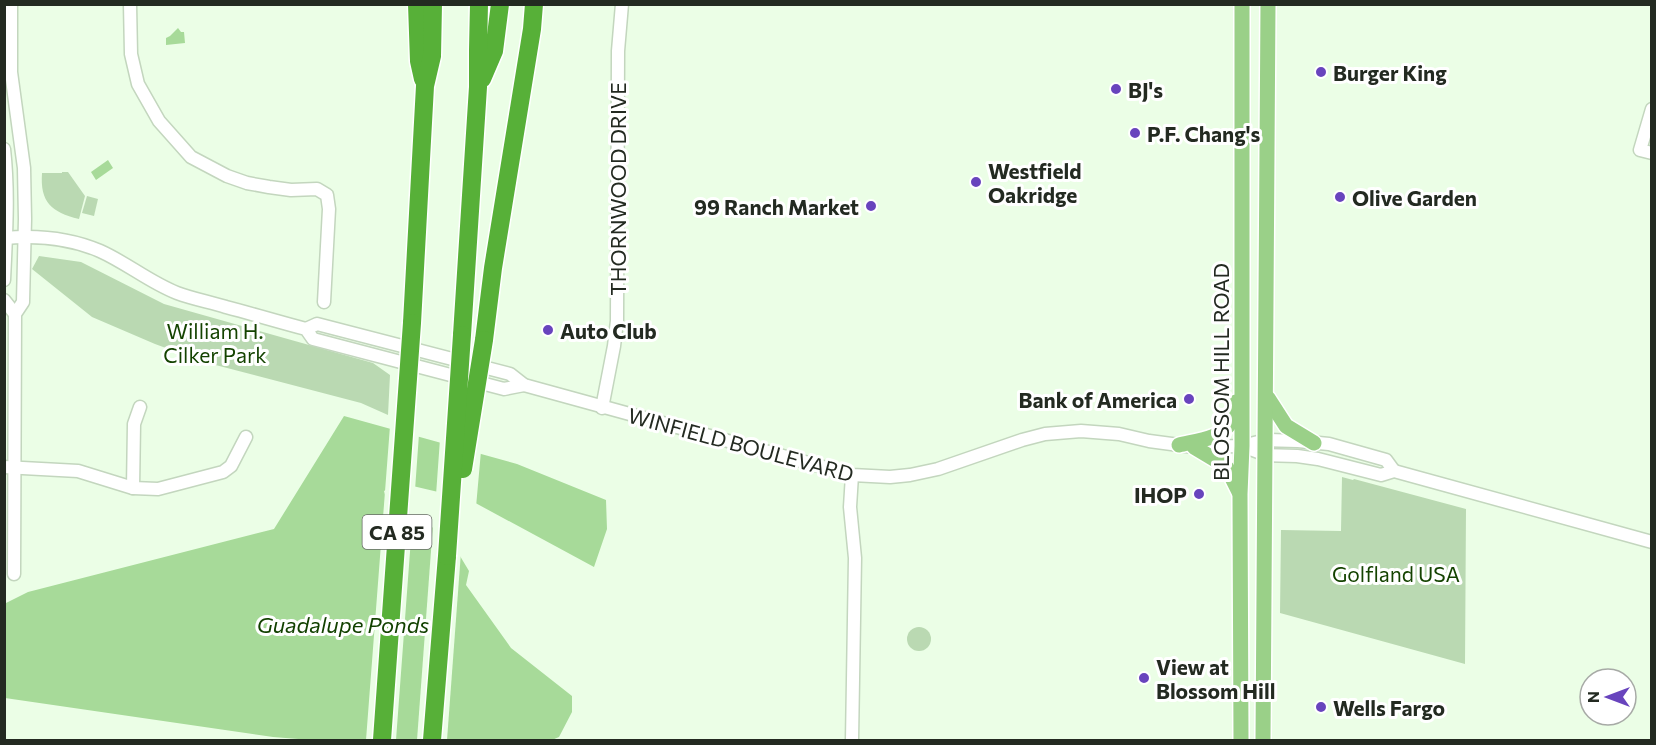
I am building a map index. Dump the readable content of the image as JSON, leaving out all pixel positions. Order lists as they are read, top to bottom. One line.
{"streets":{"highway":["CA 85"],"main road":["BLOSSOM HILL ROAD"],"street":["THORNWOOD DRIVE","WINFIELD BOULEVARD"]},"crossings":[["THORNWOOD DRIVE","WINFIELD BOULEVARD"],["BLOSSOM HILL ROAD","WINFIELD BOULEVARD"]],"water":["Guadalupe Ponds"],"parks":["William H. Cilker Park","Golfland USA"],"places":["Burger King","BJ's","P.F. Chang's","Westfield Oakridge","Olive Garden","99 Ranch Market","Auto Club","Bank of America","IHOP","View at Blossom Hill","Wells Fargo"],"north":"left"}
